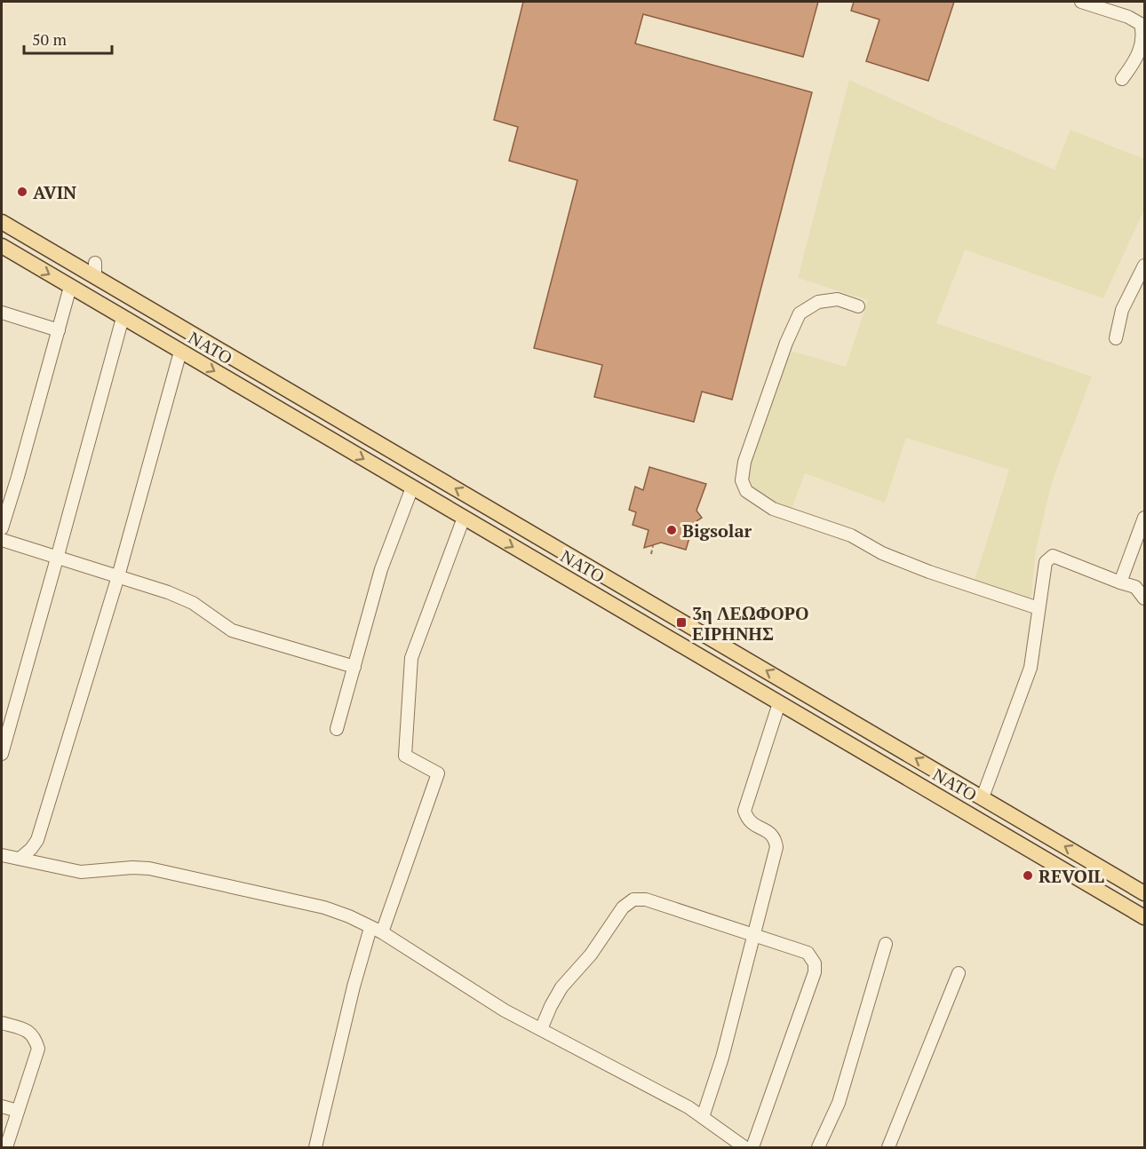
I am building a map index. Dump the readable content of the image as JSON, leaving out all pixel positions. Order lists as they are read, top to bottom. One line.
{"streets":{"main road":["ΝΑΤΟ"]},"places":{"other":["AVIN","Bigsolar","REVOIL"],"transit":["3η ΛΕΩΦΟΡΟ ΕΙΡΗΝΗΣ"]},"scale_bar":"50 m"}
